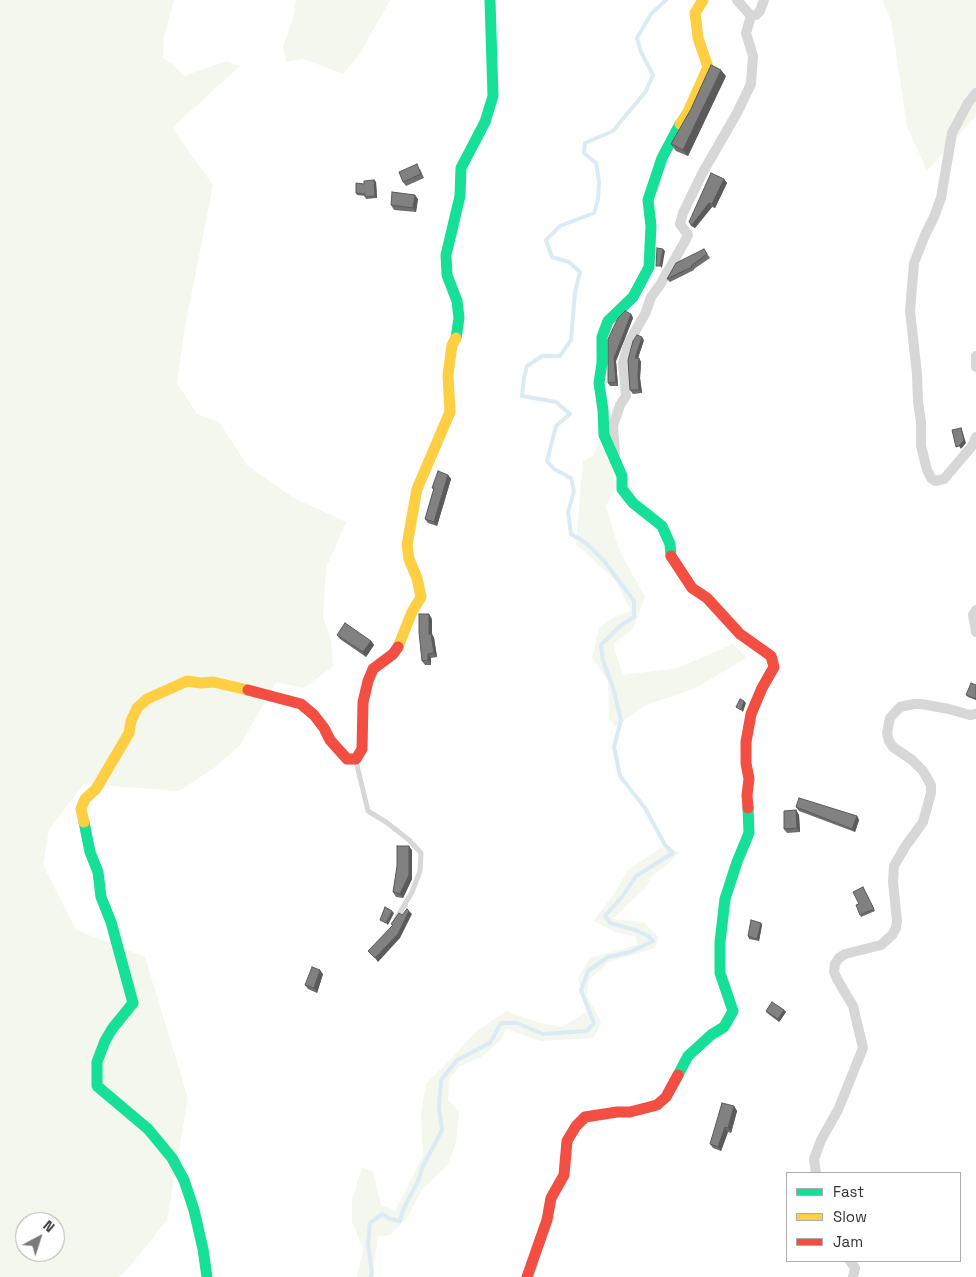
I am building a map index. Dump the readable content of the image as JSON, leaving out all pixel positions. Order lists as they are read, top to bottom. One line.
{"legend":["Fast","Slow","Jam"],"north":"top right"}
